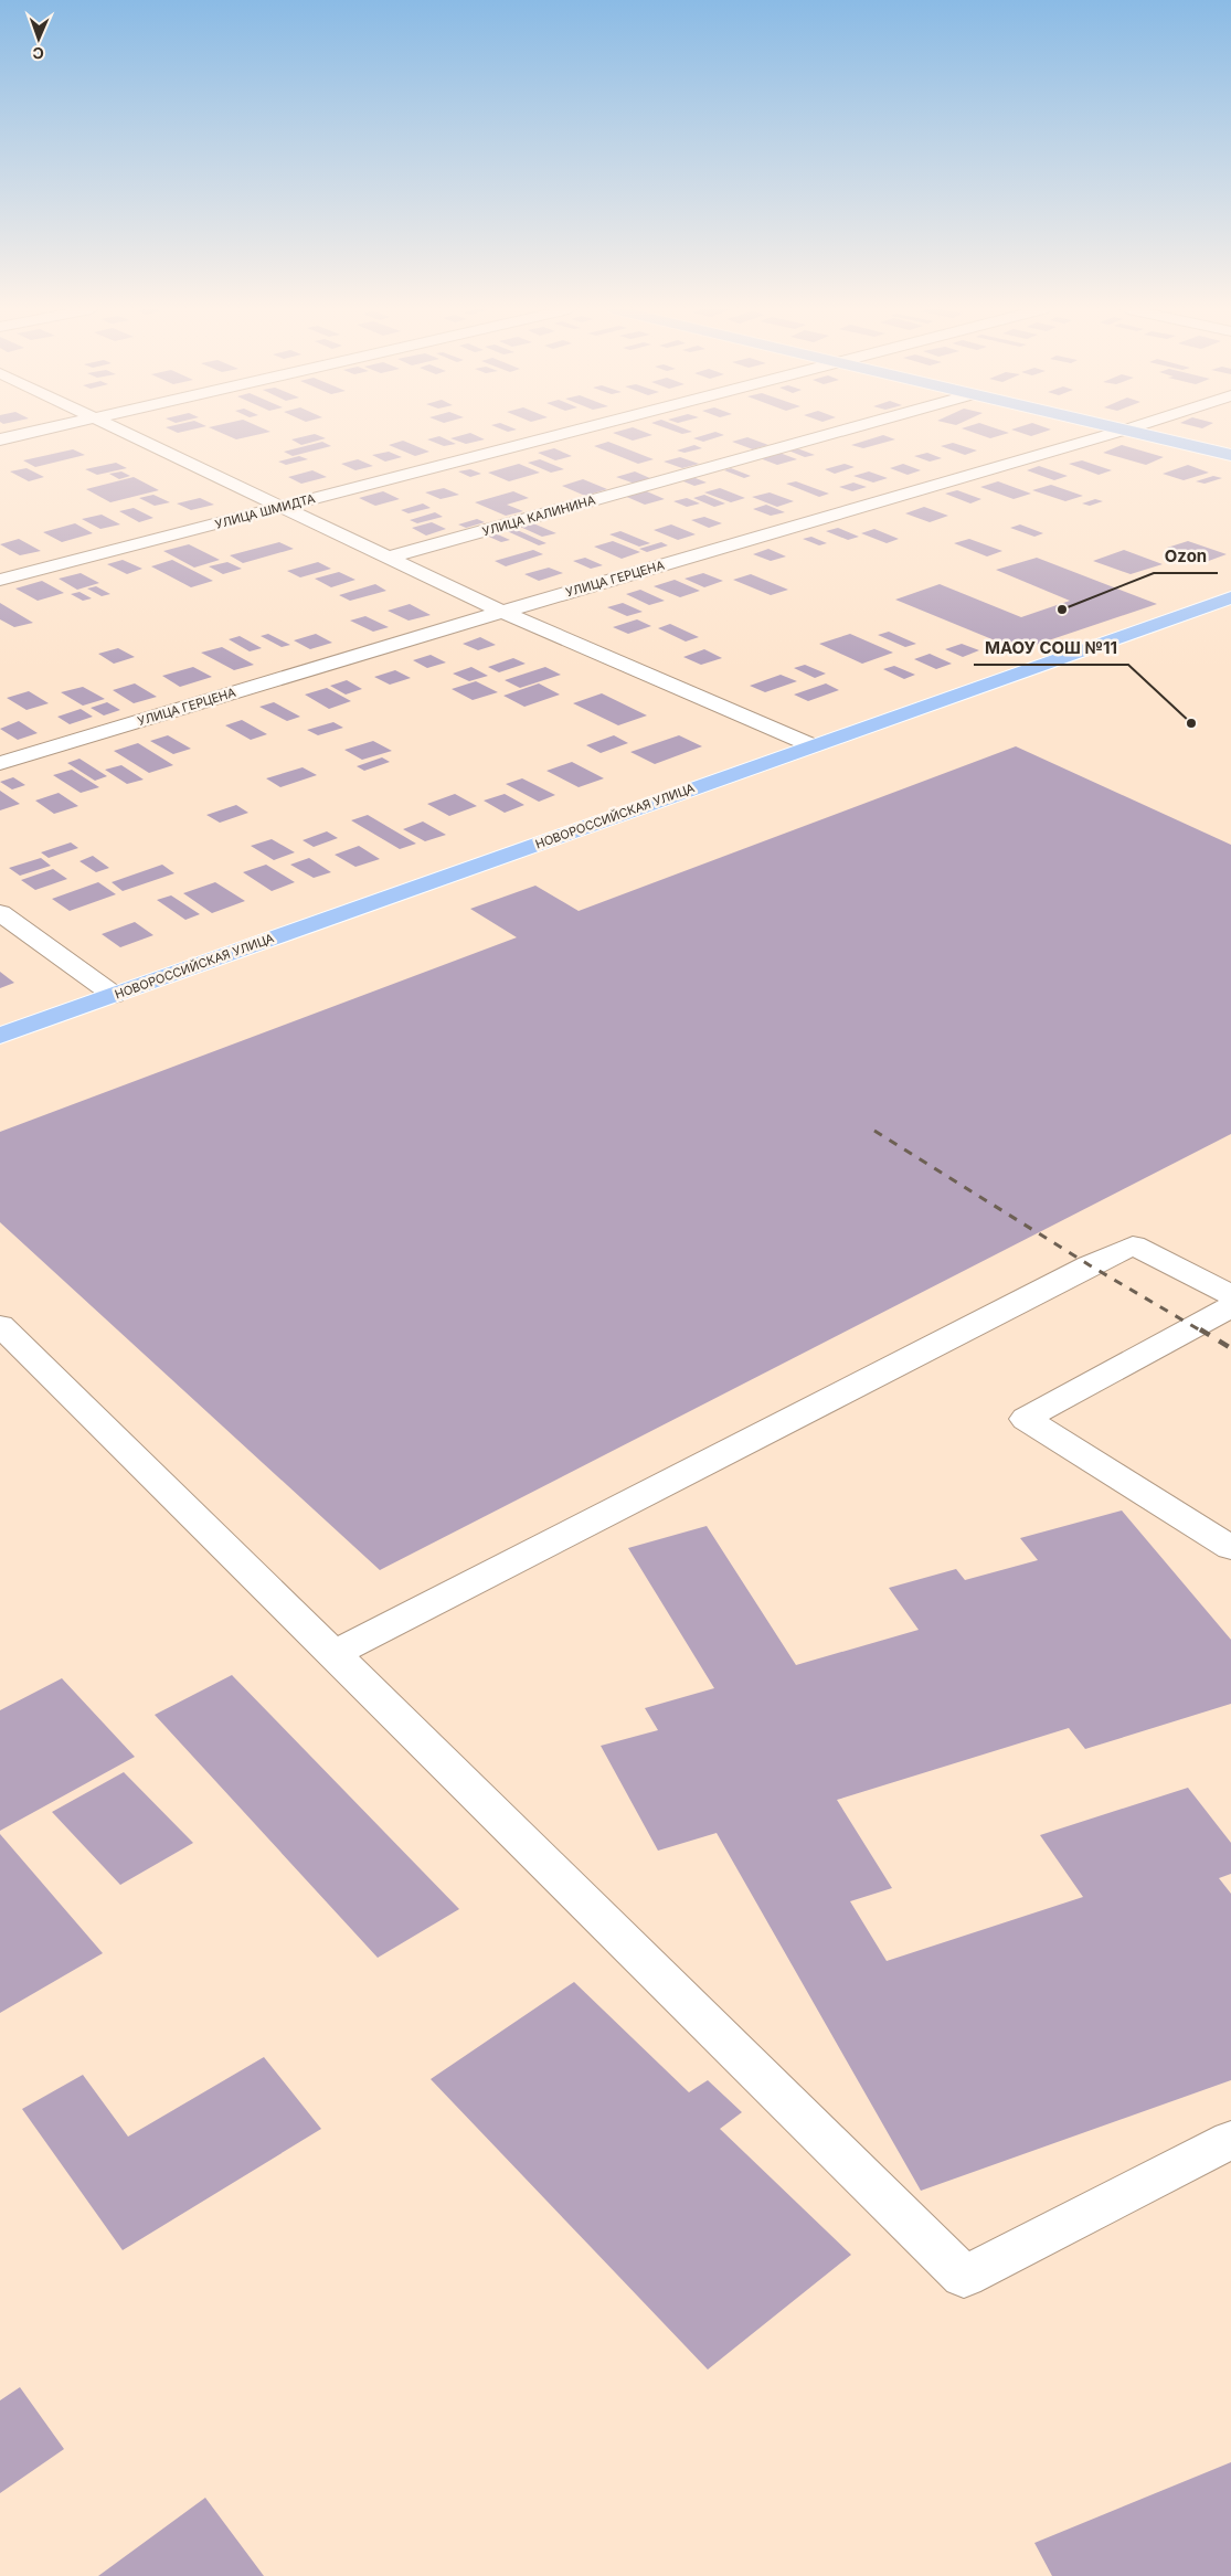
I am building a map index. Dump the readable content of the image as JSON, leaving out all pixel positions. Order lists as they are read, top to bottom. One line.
{"streets":{"main road":["НОВОРОССИЙСКАЯ УЛИЦА"],"street":["УЛИЦА ШМИДТА","УЛИЦА КАЛИНИНА","УЛИЦА ГЕРЦЕНА"]},"places":["Ozon","МАОУ СОШ №11"],"north":"bottom"}
